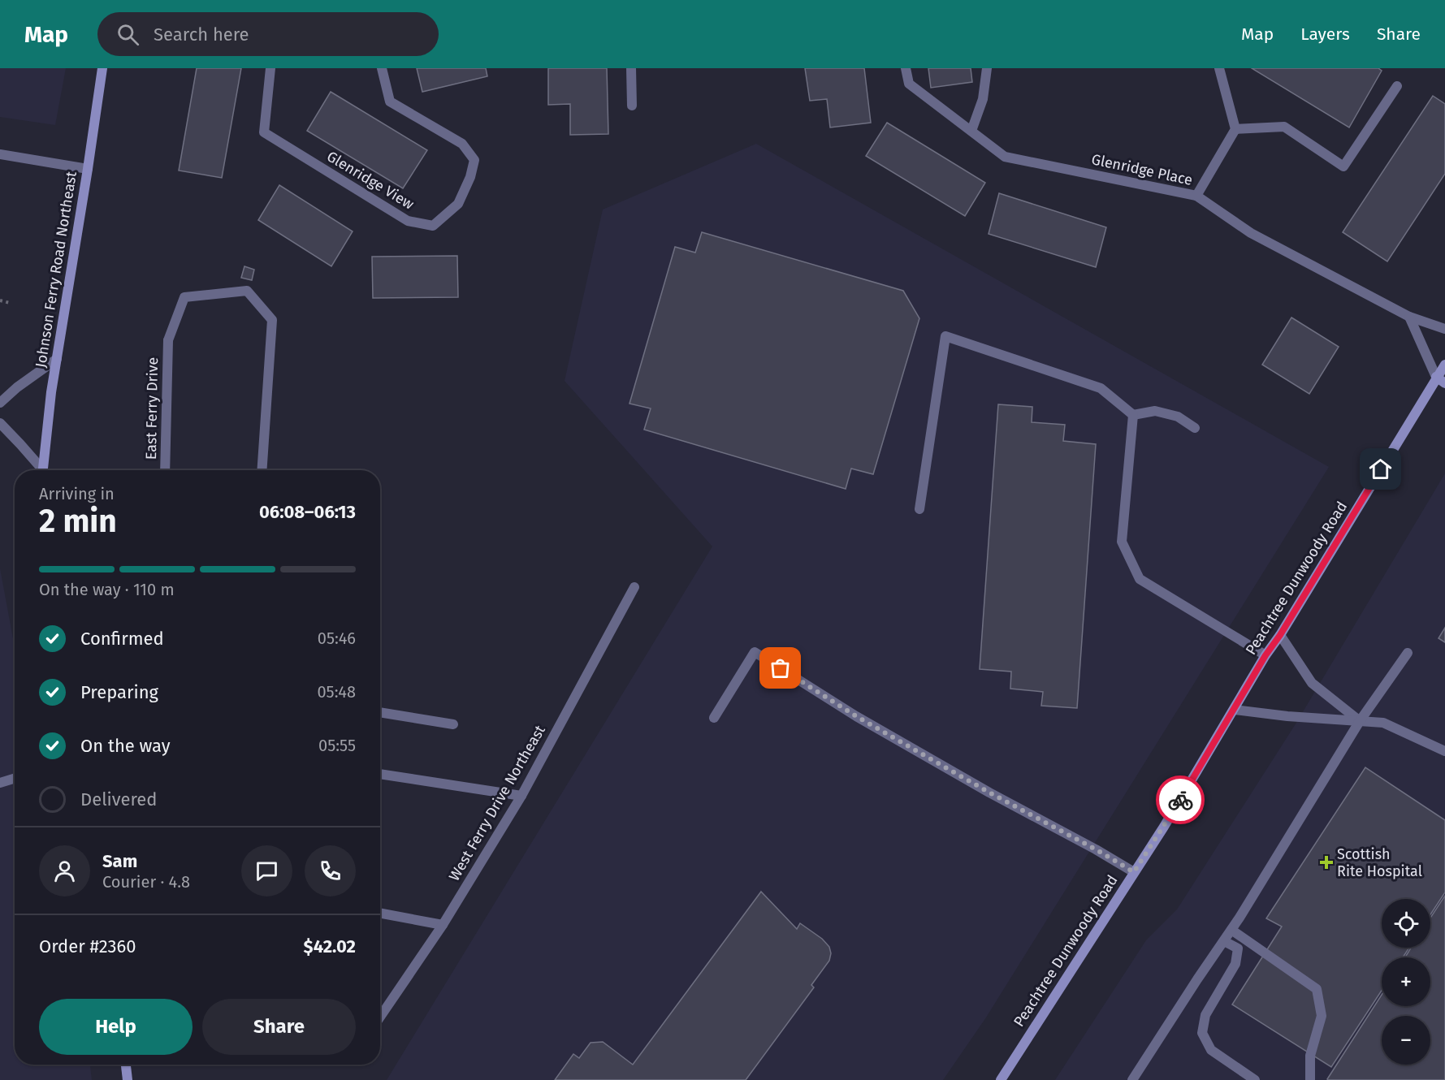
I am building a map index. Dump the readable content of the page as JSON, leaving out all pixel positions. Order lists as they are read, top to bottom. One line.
{"streets":{"main road":["Johnson Ferry Road Northeast","Peachtree Dunwoody Road"],"street":["Glenridge Place","Glenridge View","East Ferry Drive","West Ferry Drive Northeast"]},"places":{"health":["Scottish Rite Hospital"]},"page":{"header":"Map","search":"Search here","nav":["Map","Layers","Share"],"heading":["2 min","Arriving in","06:08–06:13"],"panel":["Sam","Courier · 4.8","Order #2360","$42.02"],"bar":"On the way · 110 m","list":[["Confirmed","05:46"],["Preparing","05:48"],["On the way","05:55"],"Delivered"],"map_buttons":["+","−"],"buttons":["Help","Share"]}}
